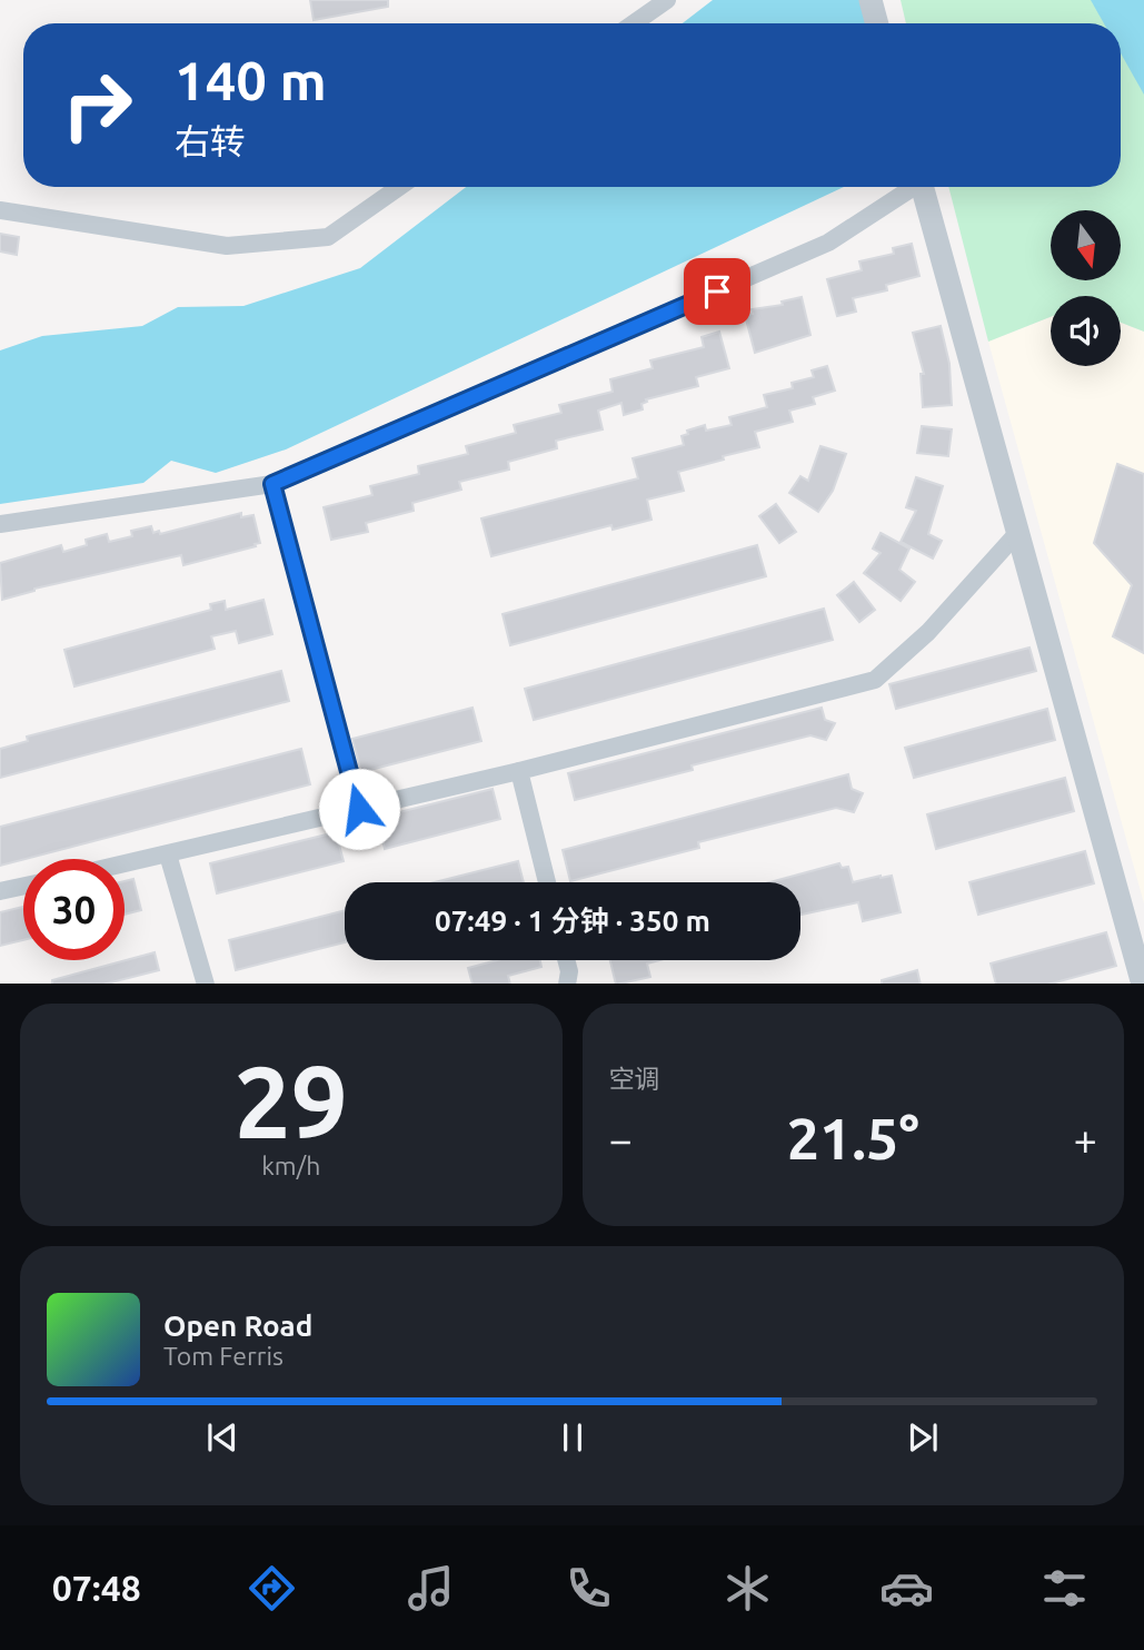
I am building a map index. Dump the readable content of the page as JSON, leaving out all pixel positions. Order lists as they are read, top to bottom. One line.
{"north":"bottom","page":{"turn":["140 m","右转"],"limit":"30","trip":"07:49 · 1 分钟 · 350 m","tile":[["29","km/h"],"空调"],"heat":["−","21.5°","+"],"song":["Open Road","Tom Ferris"],"tabs":"07:48"}}
